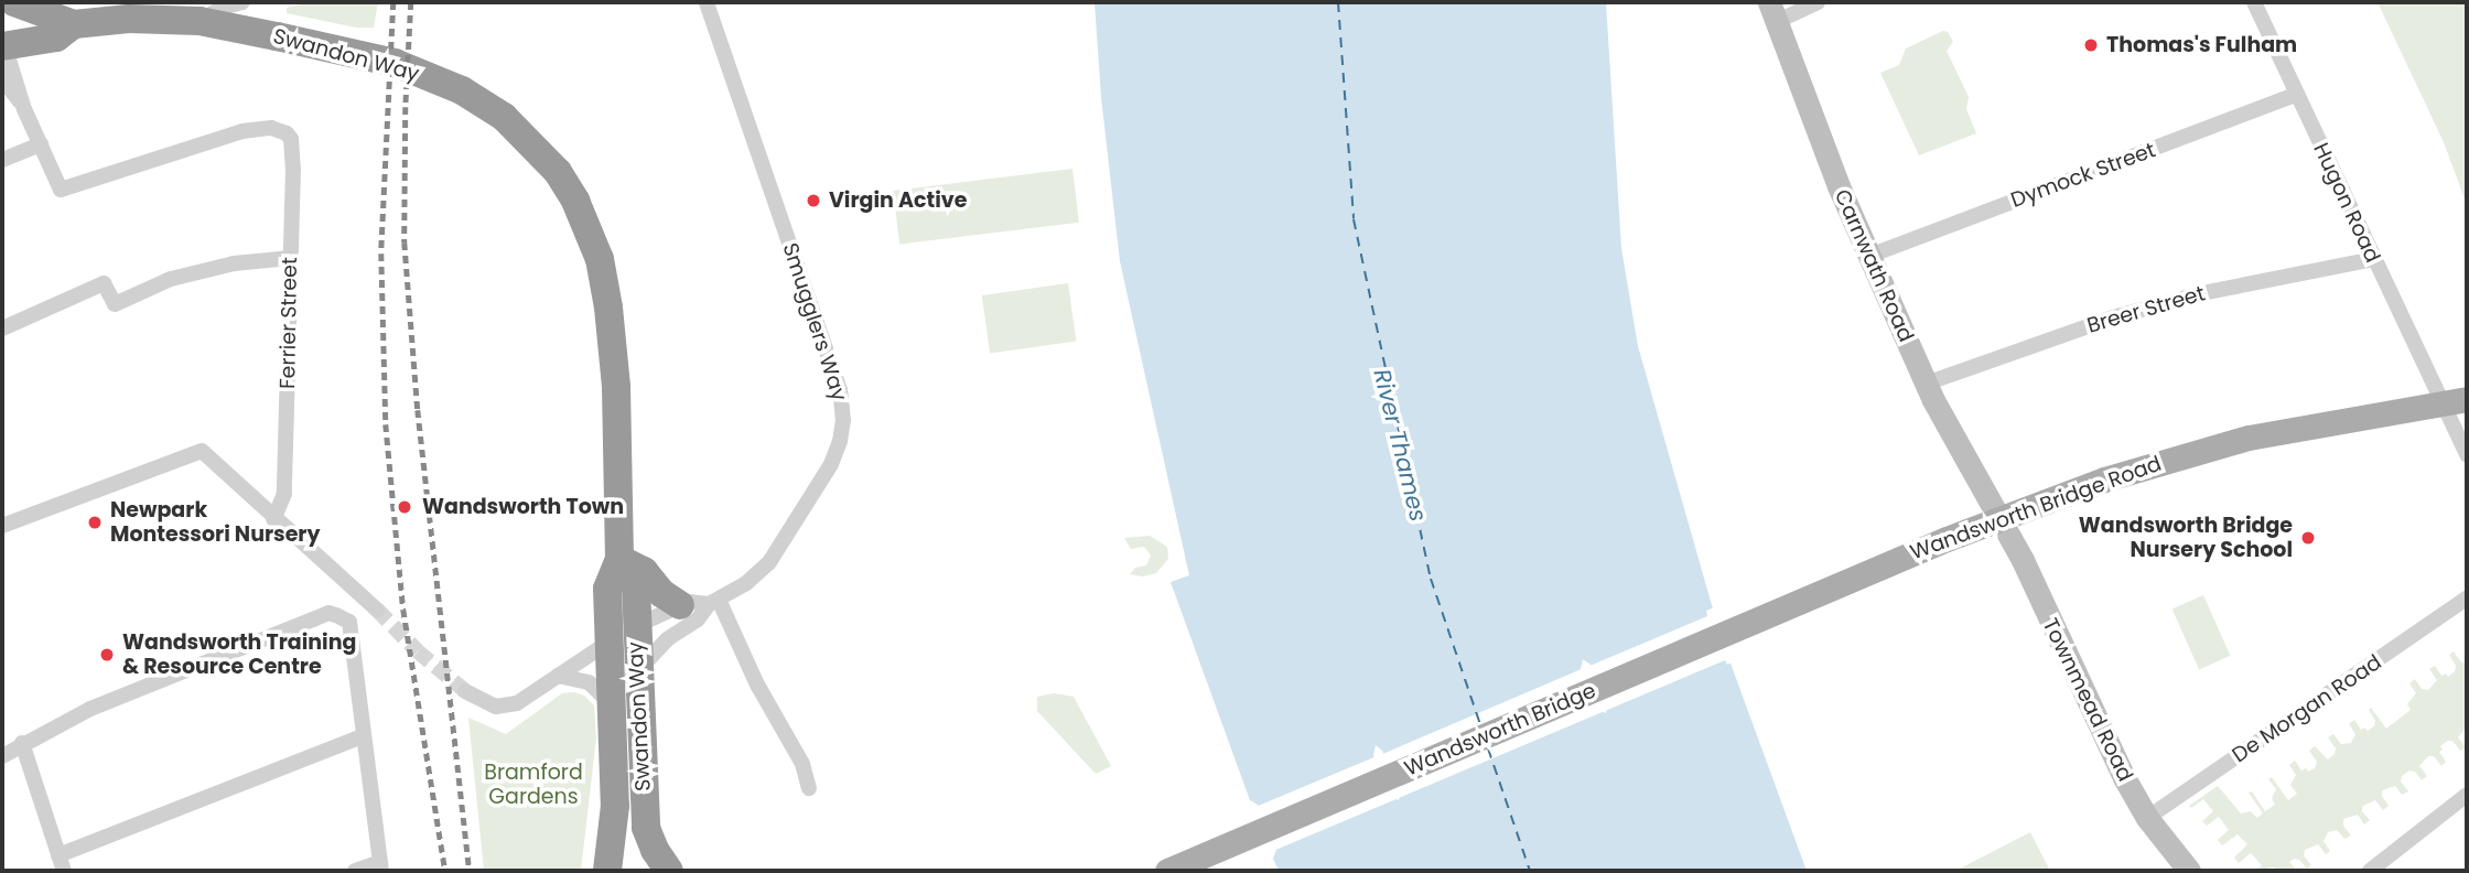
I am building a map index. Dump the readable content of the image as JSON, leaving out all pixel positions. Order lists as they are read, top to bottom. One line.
{"streets":{"highway":["Swandon Way"],"main road":["Wandsworth Bridge Road","Wandsworth Bridge"],"street":["Dymock Street","Hugon Road","Carnwath Road","Breer Street","Smugglers Way","Ferrier Street","Townmead Road","De Morgan Road"]},"crossings":[["Swandon Way","Smugglers Way"],["Dymock Street","Hugon Road"],["Dymock Street","Carnwath Road"],["Hugon Road","Breer Street"],["Hugon Road","Wandsworth Bridge Road"],["Carnwath Road","Breer Street"],["Carnwath Road","Wandsworth Bridge Road"],["Carnwath Road","Townmead Road"],["Wandsworth Bridge Road","Townmead Road"],["Wandsworth Bridge Road","Wandsworth Bridge"],["Townmead Road","De Morgan Road"]],"water":["River Thames"],"parks":["Bramford Gardens"],"places":["Thomas's Fulham","Virgin Active","Wandsworth Town","Newpark Montessori Nursery","Wandsworth Bridge Nursery School","Wandsworth Training & Resource Centre"]}
